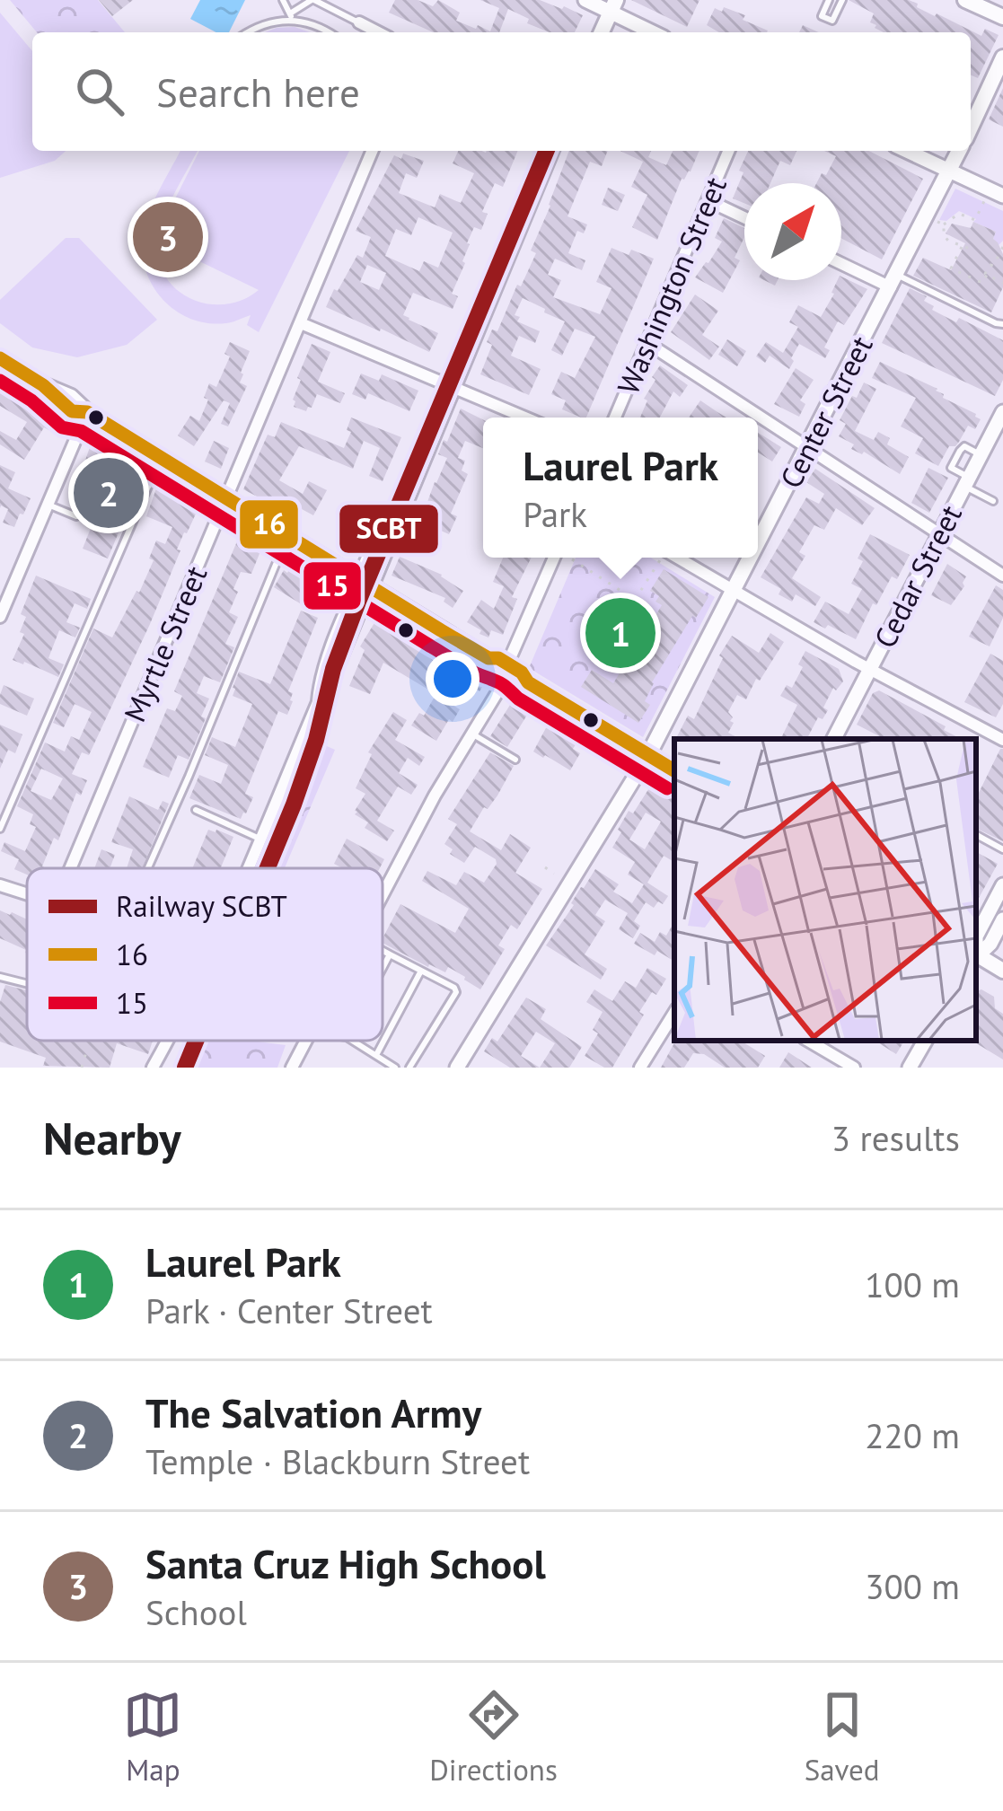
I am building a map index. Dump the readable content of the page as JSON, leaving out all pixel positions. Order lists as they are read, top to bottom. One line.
{"streets":{"main road":["Center Street"],"street":["Washington Street","Cedar Street","Myrtle Street"]},"lines":["rail line SCBT","transit line 16","transit line 15"],"legend":["Railway SCBT","16","15"],"north":"top right","page":{"search":"Search here","pins":["3","2","1"],"popup":["Laurel Park","Park"],"heading":["Nearby","3 results"],"list":[{"mark":"1","name":"Laurel Park","note":"Park · Center Street","value":"100 m"},{"mark":"2","name":"The Salvation Army","note":"Temple · Blackburn Street","value":"220 m"},{"mark":"3","name":"Santa Cruz High School","note":"School","value":"300 m"}],"nav":["Map","Directions","Saved"]}}
